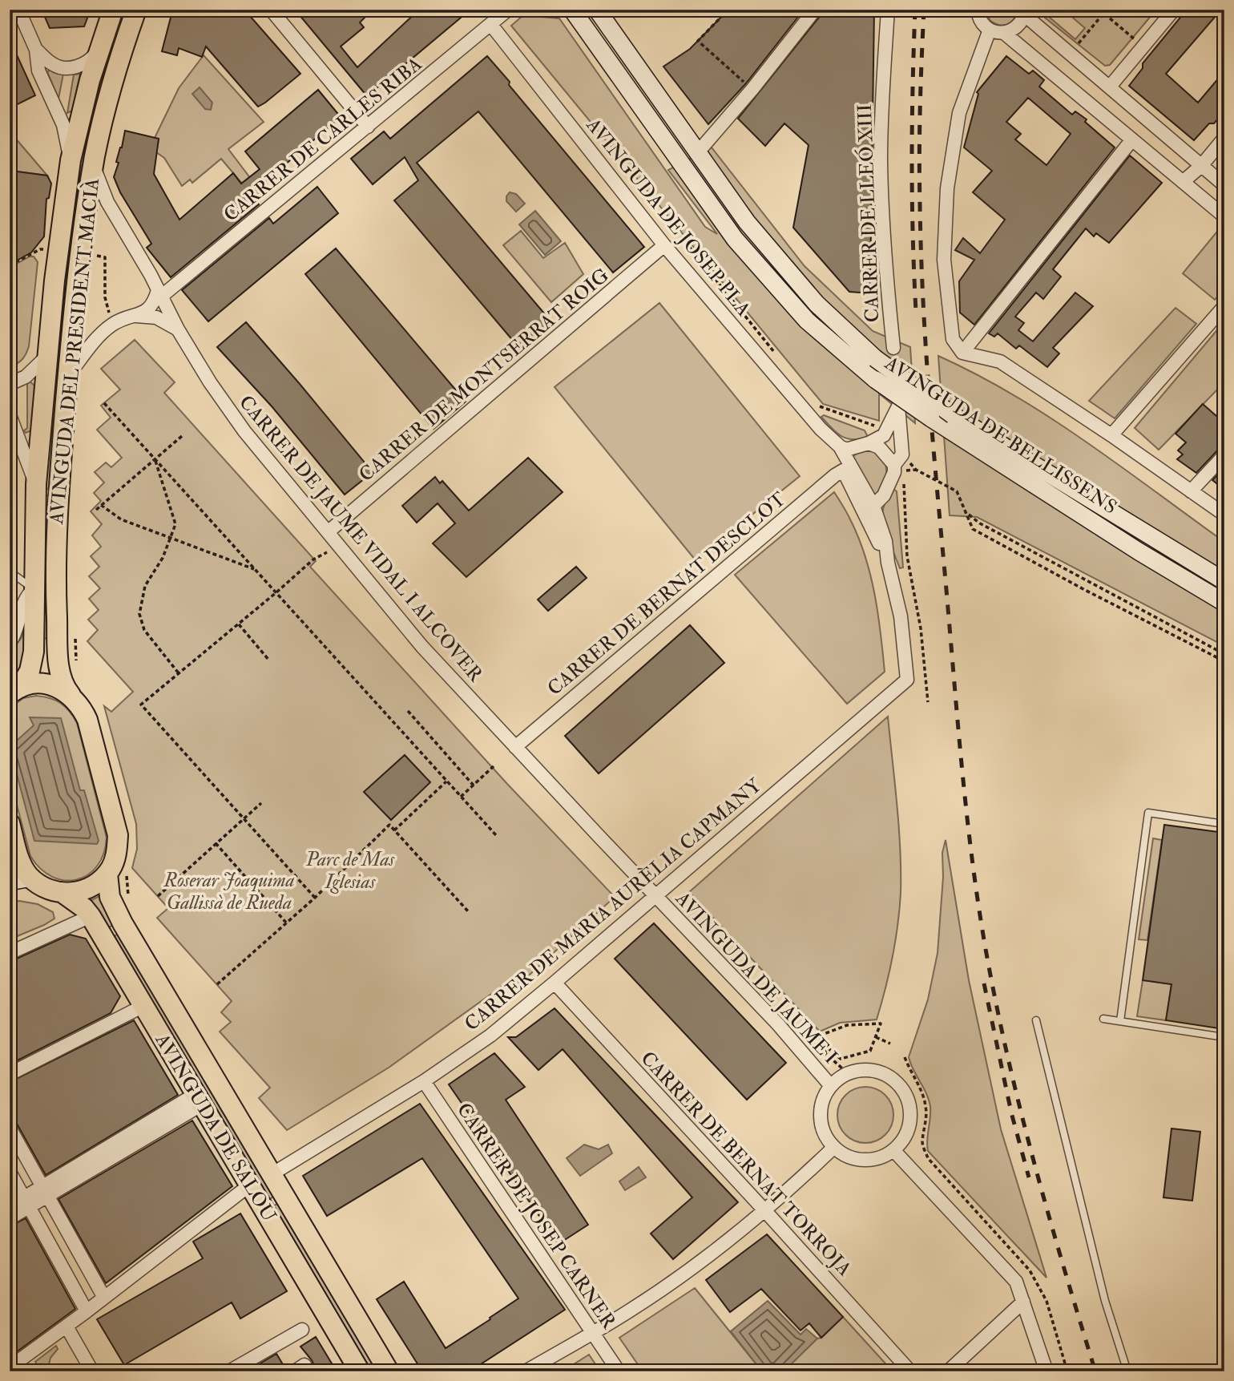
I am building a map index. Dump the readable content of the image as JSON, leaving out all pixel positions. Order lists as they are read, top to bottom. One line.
{"streets":{"main road":["AVINGUDA DEL PRESIDENT MACIÀ","AVINGUDA DE BELLISSENS","AVINGUDA DE SALOU"],"street":["CARRER DE CARLES RIBA","CARRER DE LLEÓ XIII","AVINGUDA DE JOSEP PLA","CARRER DE MONTSERRAT ROIG","CARRER DE JAUME VIDAL I ALCOVER","CARRER DE BERNAT DESCLOT","CARRER DE MARIA AURÈLIA CAPMANY","AVINGUDA DE JAUME I","CARRER DE BERNAT TORROJA","CARRER DE JOSEP CARNER"]},"crossings":[["CARRER DE CARLES RIBA","AVINGUDA DE JOSEP PLA"],["CARRER DE CARLES RIBA","AVINGUDA DEL PRESIDENT MACIÀ"],["CARRER DE CARLES RIBA","CARRER DE JAUME VIDAL I ALCOVER"],["AVINGUDA DE JOSEP PLA","CARRER DE MONTSERRAT ROIG"],["AVINGUDA DE JOSEP PLA","CARRER DE BERNAT DESCLOT"],["AVINGUDA DE JOSEP PLA","CARRER DE MARIA AURÈLIA CAPMANY"],["AVINGUDA DEL PRESIDENT MACIÀ","CARRER DE JAUME VIDAL I ALCOVER"],["CARRER DE MONTSERRAT ROIG","CARRER DE JAUME VIDAL I ALCOVER"],["CARRER DE JAUME VIDAL I ALCOVER","CARRER DE BERNAT DESCLOT"],["CARRER DE JAUME VIDAL I ALCOVER","CARRER DE MARIA AURÈLIA CAPMANY"],["CARRER DE JAUME VIDAL I ALCOVER","AVINGUDA DE JAUME I"],["CARRER DE MARIA AURÈLIA CAPMANY","AVINGUDA DE JAUME I"],["CARRER DE MARIA AURÈLIA CAPMANY","CARRER DE BERNAT TORROJA"],["CARRER DE MARIA AURÈLIA CAPMANY","CARRER DE JOSEP CARNER"]],"parks":["Parc de Mas Iglesias","Roserar Joaquima Gallissà de Rueda"]}
